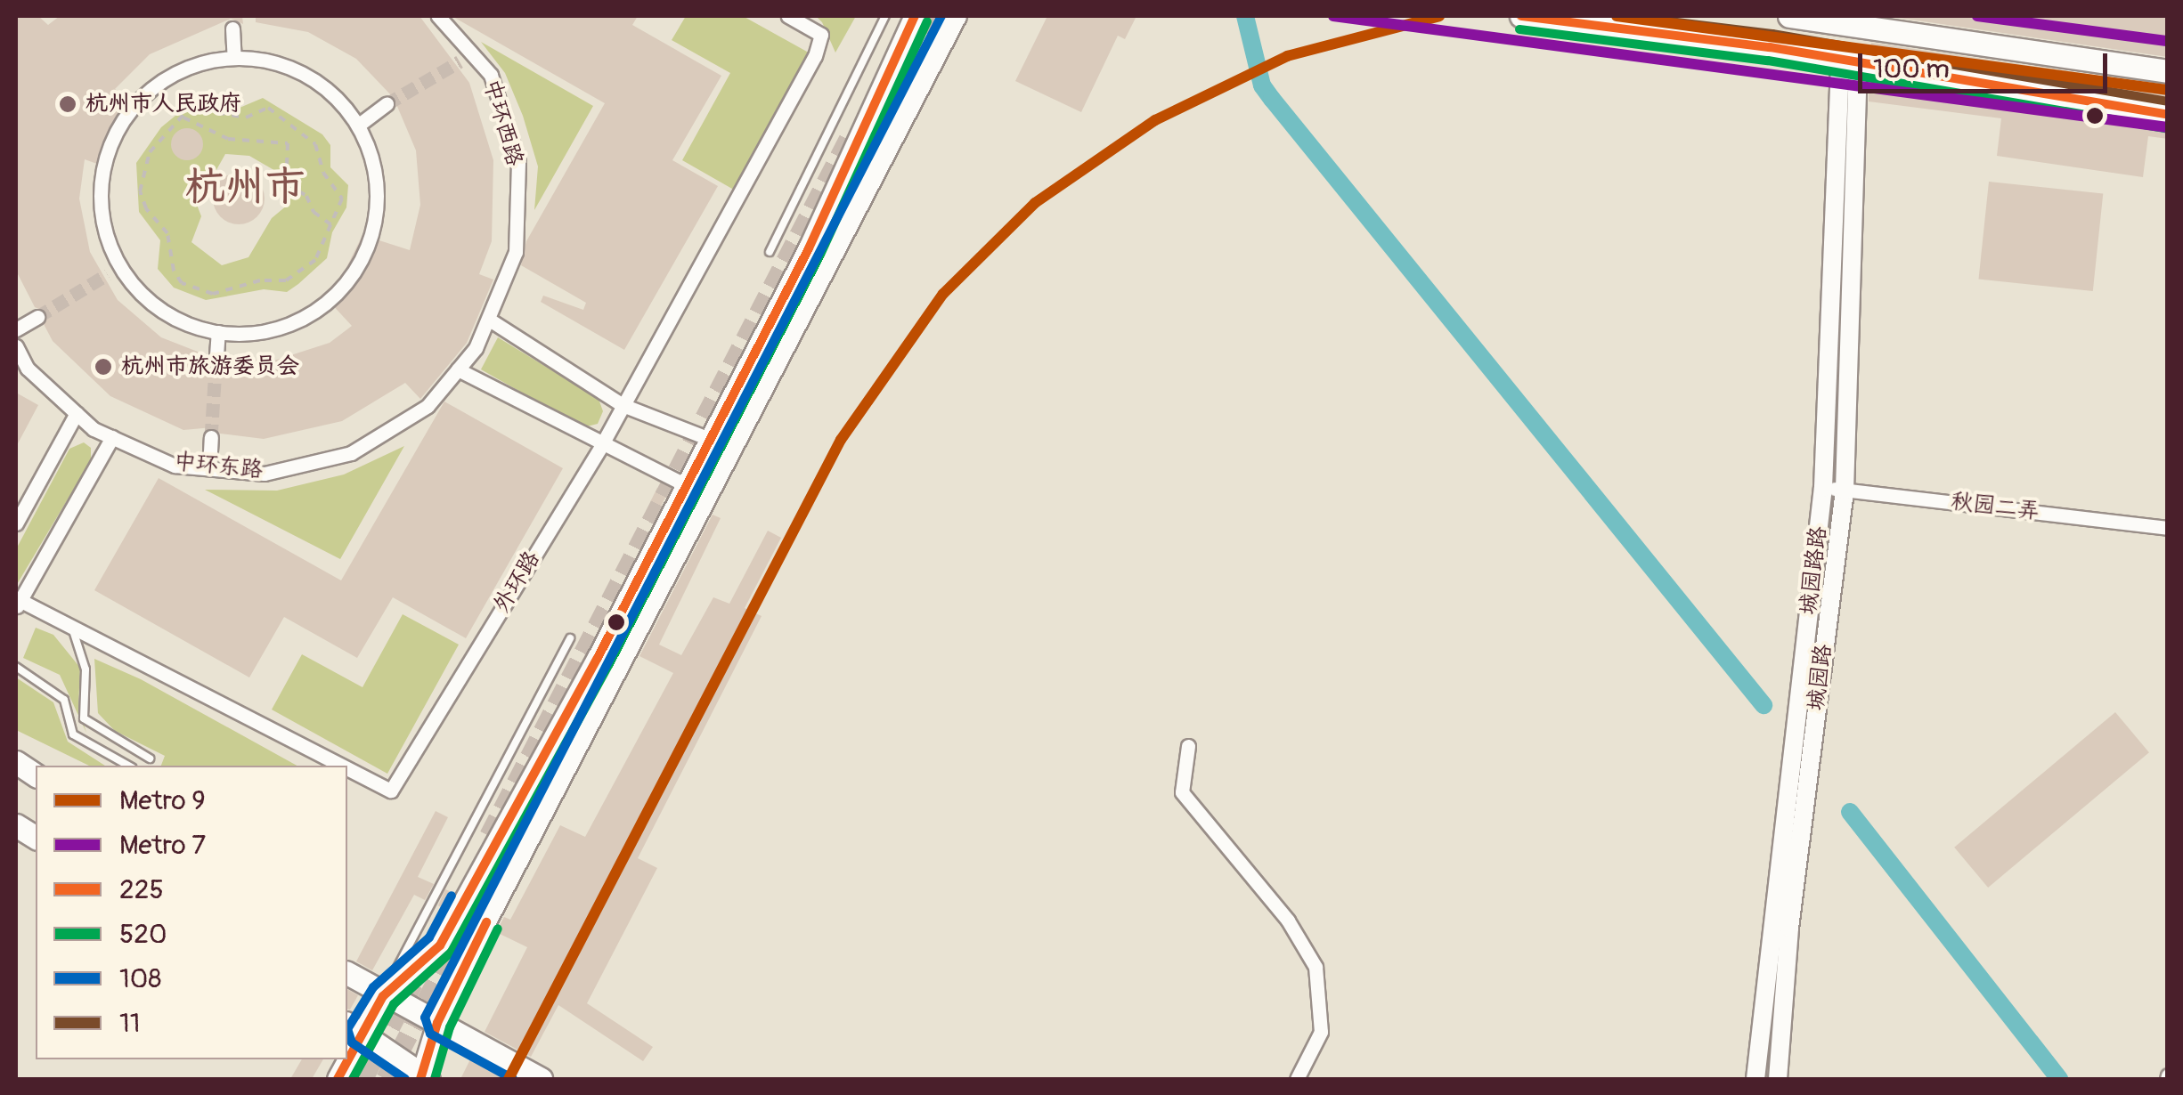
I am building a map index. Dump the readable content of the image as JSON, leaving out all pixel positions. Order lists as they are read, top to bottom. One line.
{"streets":{"street":["中环西路","中环东路","秋园二弄","城园路路","外环路","城园路"]},"crossings":[["中环西路","中环东路"],["秋园二弄","城园路路"],["秋园二弄","城园路"],["城园路路","城园路"]],"districts":["杭州市"],"places":["杭州市人民政府","杭州市旅游委员会"],"lines":["metro line 9","metro line 7","transit line 225","transit line 108","transit line 11","transit line 520"],"legend":["Metro 9","Metro 7","225","520","108","11"],"scale_bar":"100 m"}
